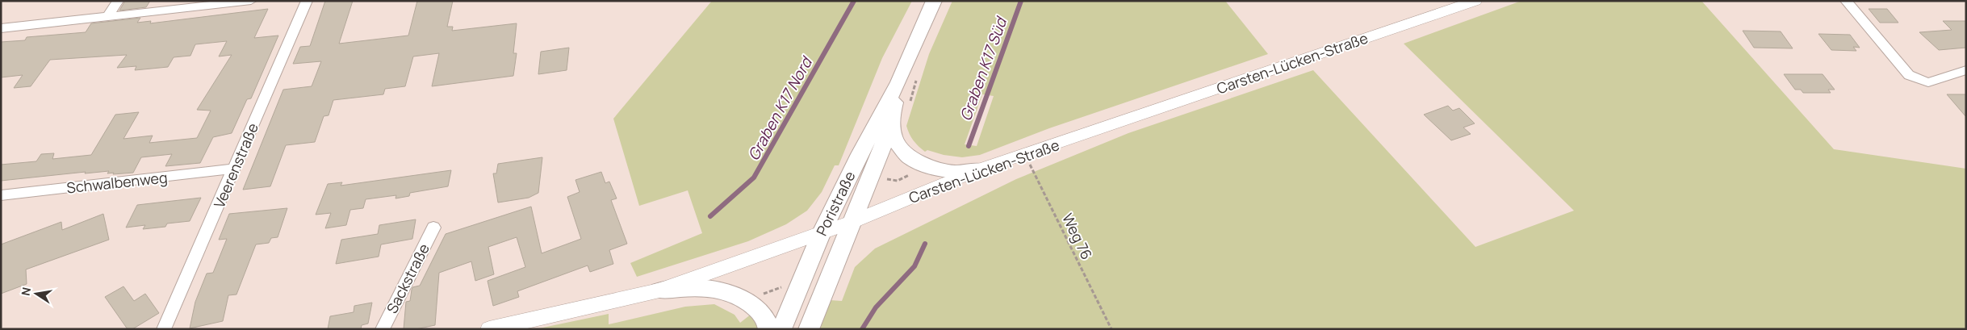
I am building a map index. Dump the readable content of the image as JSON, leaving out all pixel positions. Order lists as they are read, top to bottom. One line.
{"streets":{"main road":["Poristraße"],"street":["Carsten-Lücken-Straße","Veerenstraße","Schwalbenweg","Sackstraße"],"path":["Weg 76"]},"crossings":[["Carsten-Lücken-Straße","Poristraße"],["Carsten-Lücken-Straße","Weg 76"],["Veerenstraße","Schwalbenweg"]],"water":["Graben K17 Süd","Graben K17 Nord"],"north":"left"}
